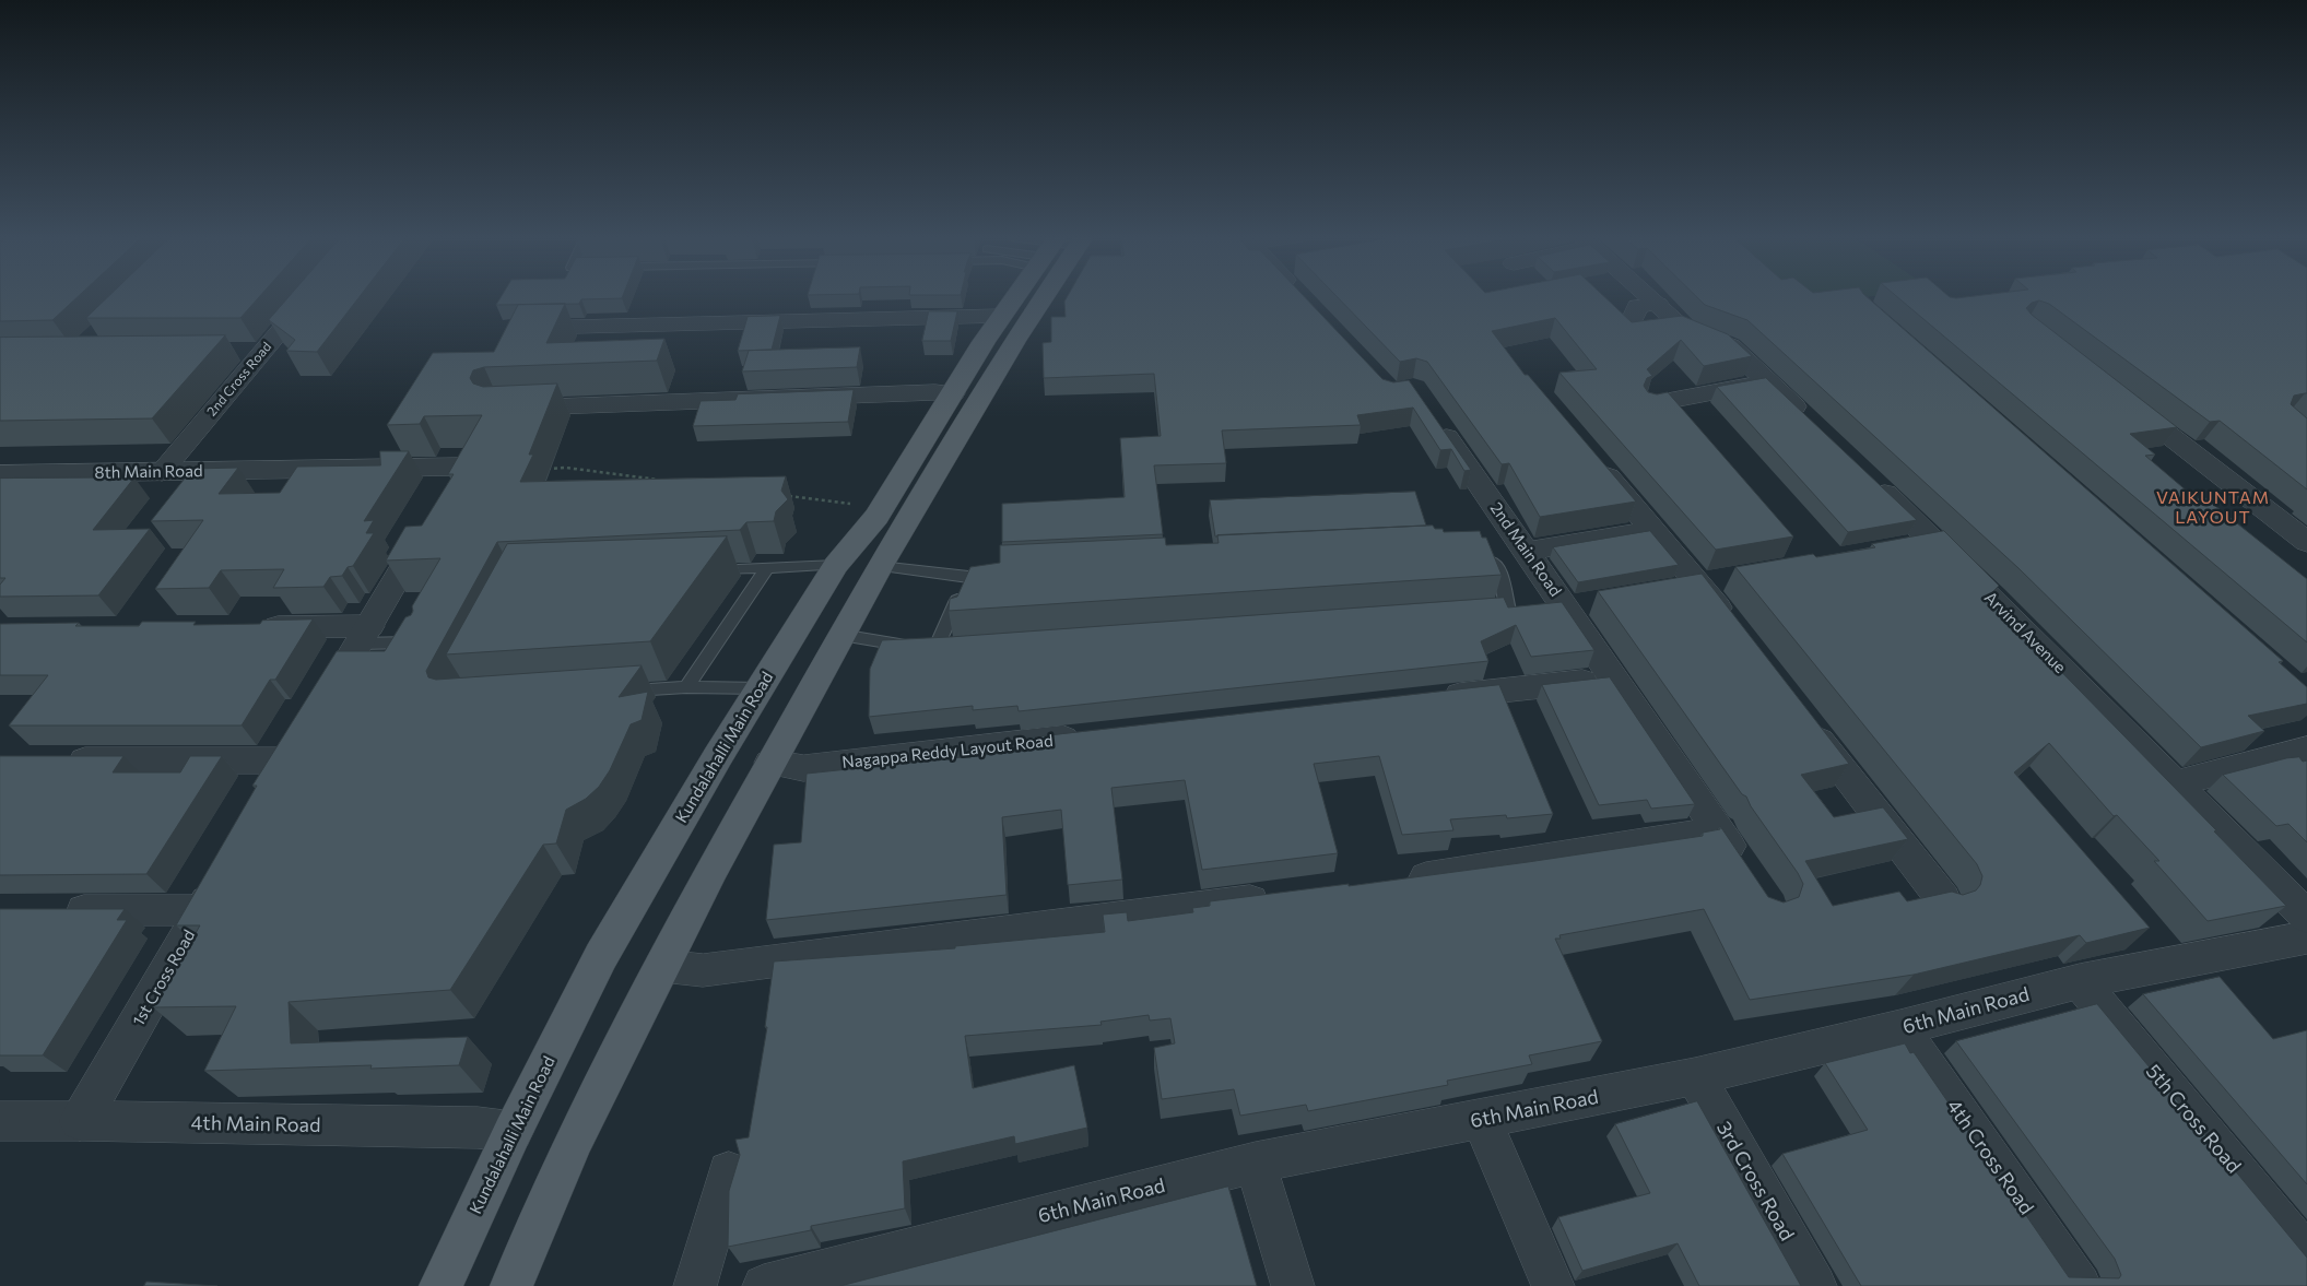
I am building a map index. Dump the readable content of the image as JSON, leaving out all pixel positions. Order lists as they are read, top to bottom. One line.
{"streets":{"main road":["Kundalahalli Main Road"],"street":["2nd Cross Road","8th Main Road","2nd Main Road","Arvind Avenue","Nagappa Reddy Layout Road","1st Cross Road","6th Main Road","5th Cross Road","4th Main Road","4th Cross Road","3rd Cross Road"]},"crossings":[["2nd Cross Road","8th Main Road"],["Kundalahalli Main Road","4th Main Road"],["1st Cross Road","4th Main Road"],["6th Main Road","5th Cross Road"],["6th Main Road","4th Cross Road"],["6th Main Road","3rd Cross Road"]],"districts":["VAIKUNTAM LAYOUT"]}
